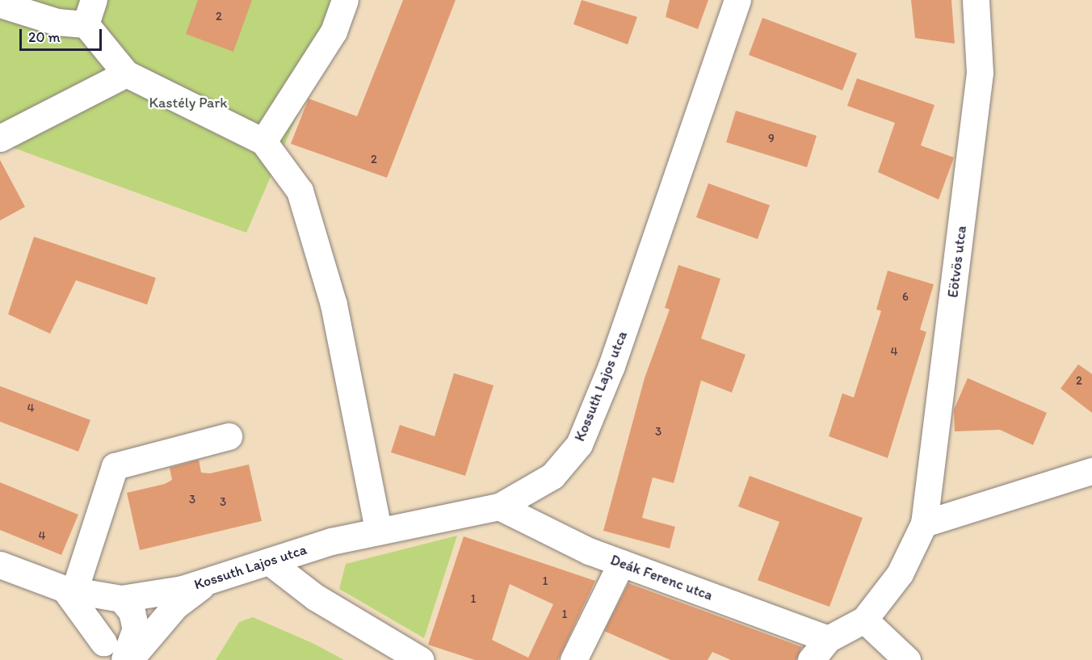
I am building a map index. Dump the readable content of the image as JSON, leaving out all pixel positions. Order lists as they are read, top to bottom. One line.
{"streets":{"street":["Eötvös utca","Kossuth Lajos utca","Deák Ferenc utca"]},"crossings":[["Kossuth Lajos utca","Deák Ferenc utca"]],"parks":["Kastély Park"],"house_numbers":["2","9","2","6","4","2","4","3","3","3","4","1","1","1"],"scale_bar":"20 m"}
